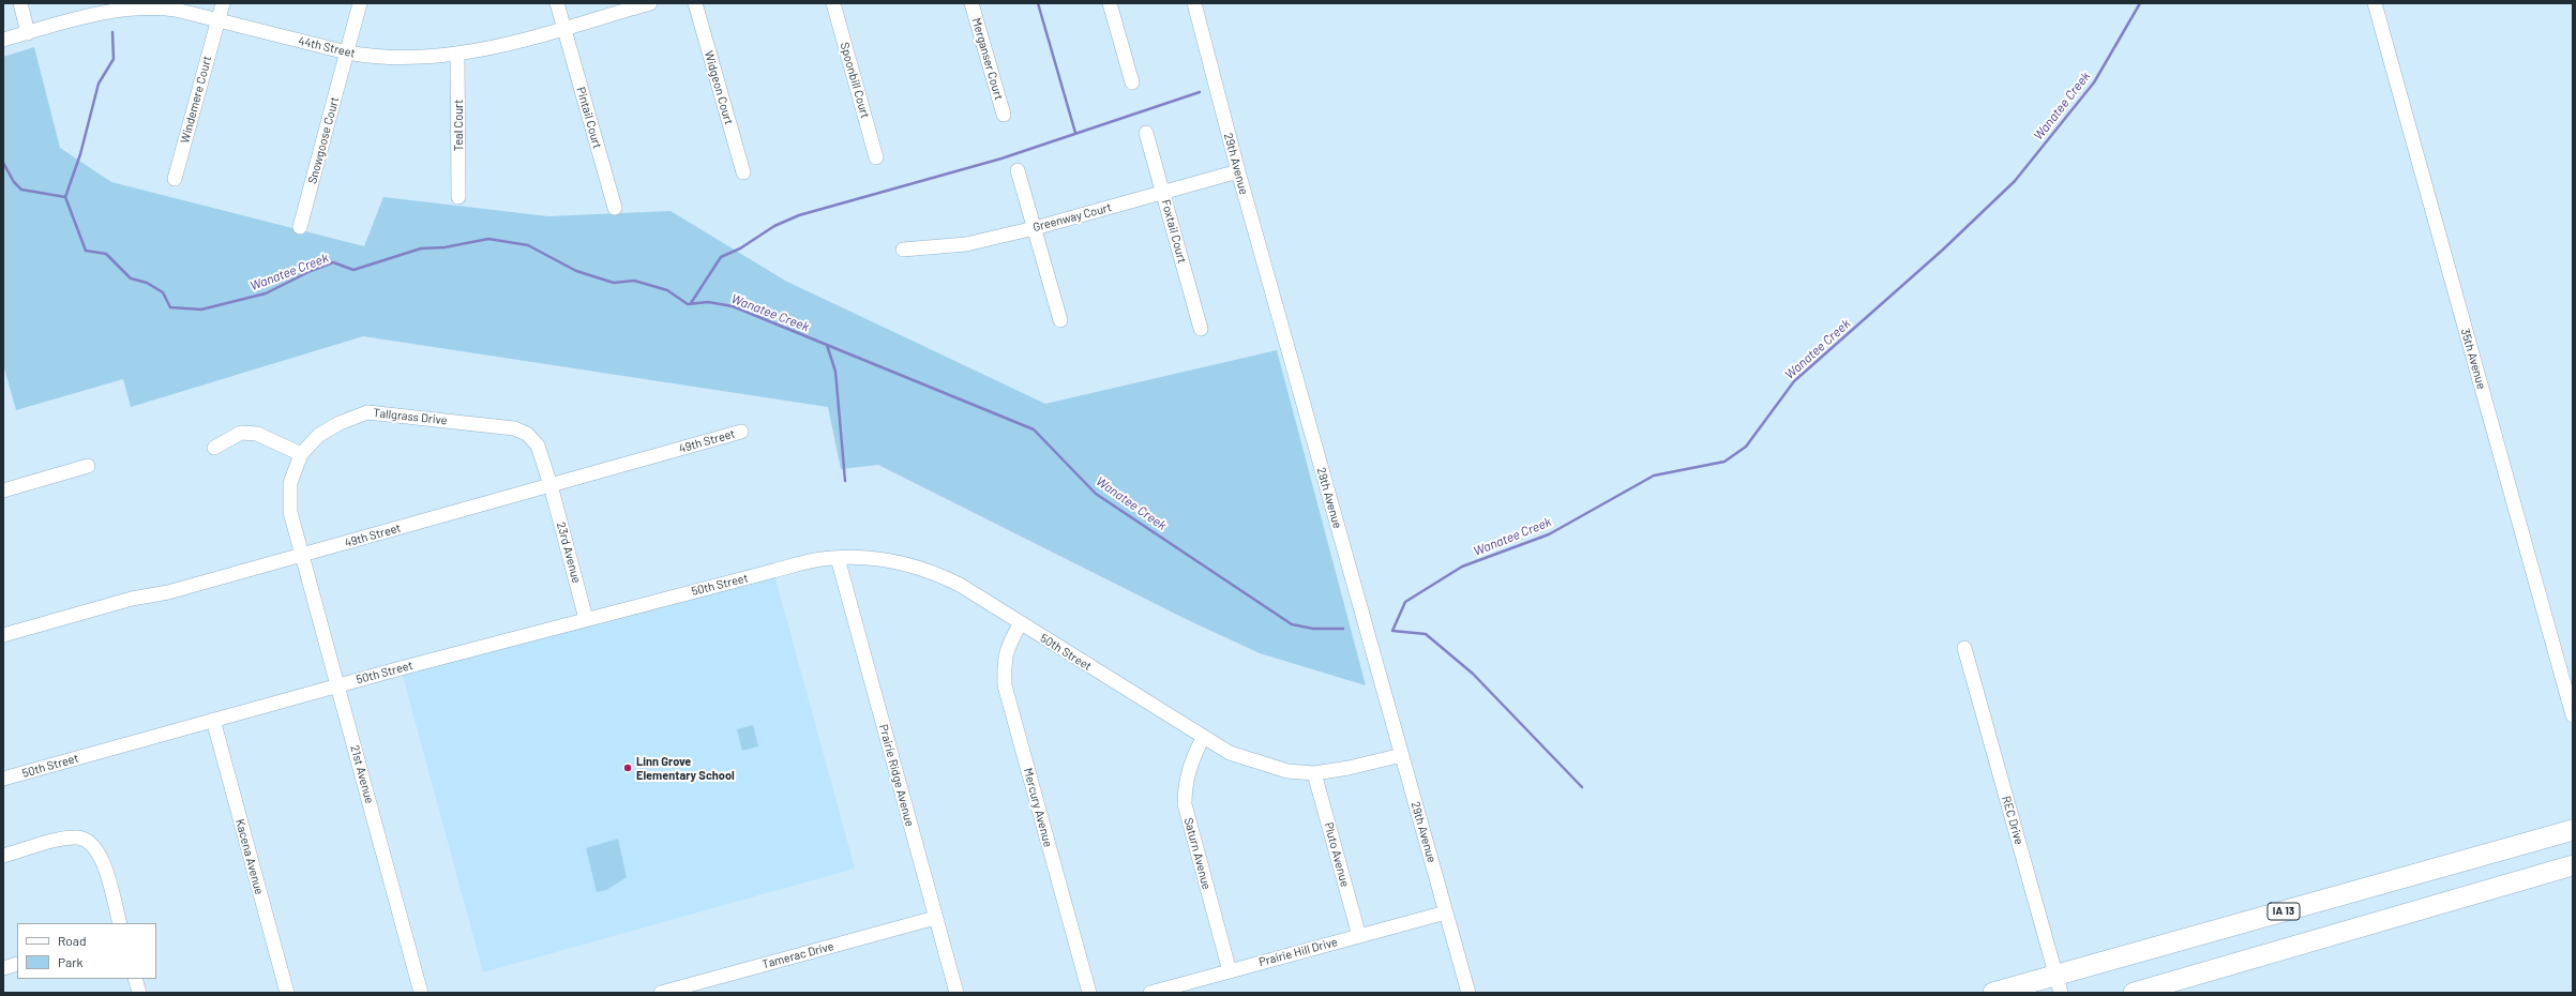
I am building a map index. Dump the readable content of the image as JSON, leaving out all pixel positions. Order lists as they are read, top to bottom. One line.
{"streets":{"highway":["IA 13"],"street":["44th Street","Merganser Court","Spoonbill Court","Widgeon Court","Windemere Court","Pintail Court","Teal Court","Snowgoose Court","29th Avenue","Greenway Court","Foxtail Court","35th Avenue","Tallgrass Drive","49th Street","23rd Avenue","50th Street","21st Avenue","Prairie Ridge Avenue","Mercury Avenue","REC Drive","Saturn Avenue","Pluto Avenue","Kacena Avenue","Prairie Hill Drive","Tamerac Drive"]},"crossings":[["44th Street","Windemere Court"],["44th Street","Pintail Court"],["44th Street","Teal Court"],["44th Street","Snowgoose Court"],["29th Avenue","Greenway Court"],["29th Avenue","50th Street"],["29th Avenue","Prairie Hill Drive"],["Greenway Court","Foxtail Court"],["Tallgrass Drive","49th Street"],["Tallgrass Drive","23rd Avenue"],["Tallgrass Drive","21st Avenue"],["49th Street","23rd Avenue"],["49th Street","21st Avenue"],["23rd Avenue","50th Street"],["50th Street","21st Avenue"],["50th Street","Prairie Ridge Avenue"],["50th Street","Mercury Avenue"],["50th Street","Saturn Avenue"],["50th Street","Pluto Avenue"],["50th Street","Kacena Avenue"],["Prairie Ridge Avenue","Tamerac Drive"],["REC Drive","IA 13"],["Saturn Avenue","Prairie Hill Drive"],["Pluto Avenue","Prairie Hill Drive"]],"water":["Wanatee Creek"],"places":["Linn Grove Elementary School"],"legend":["Road","Park"]}
